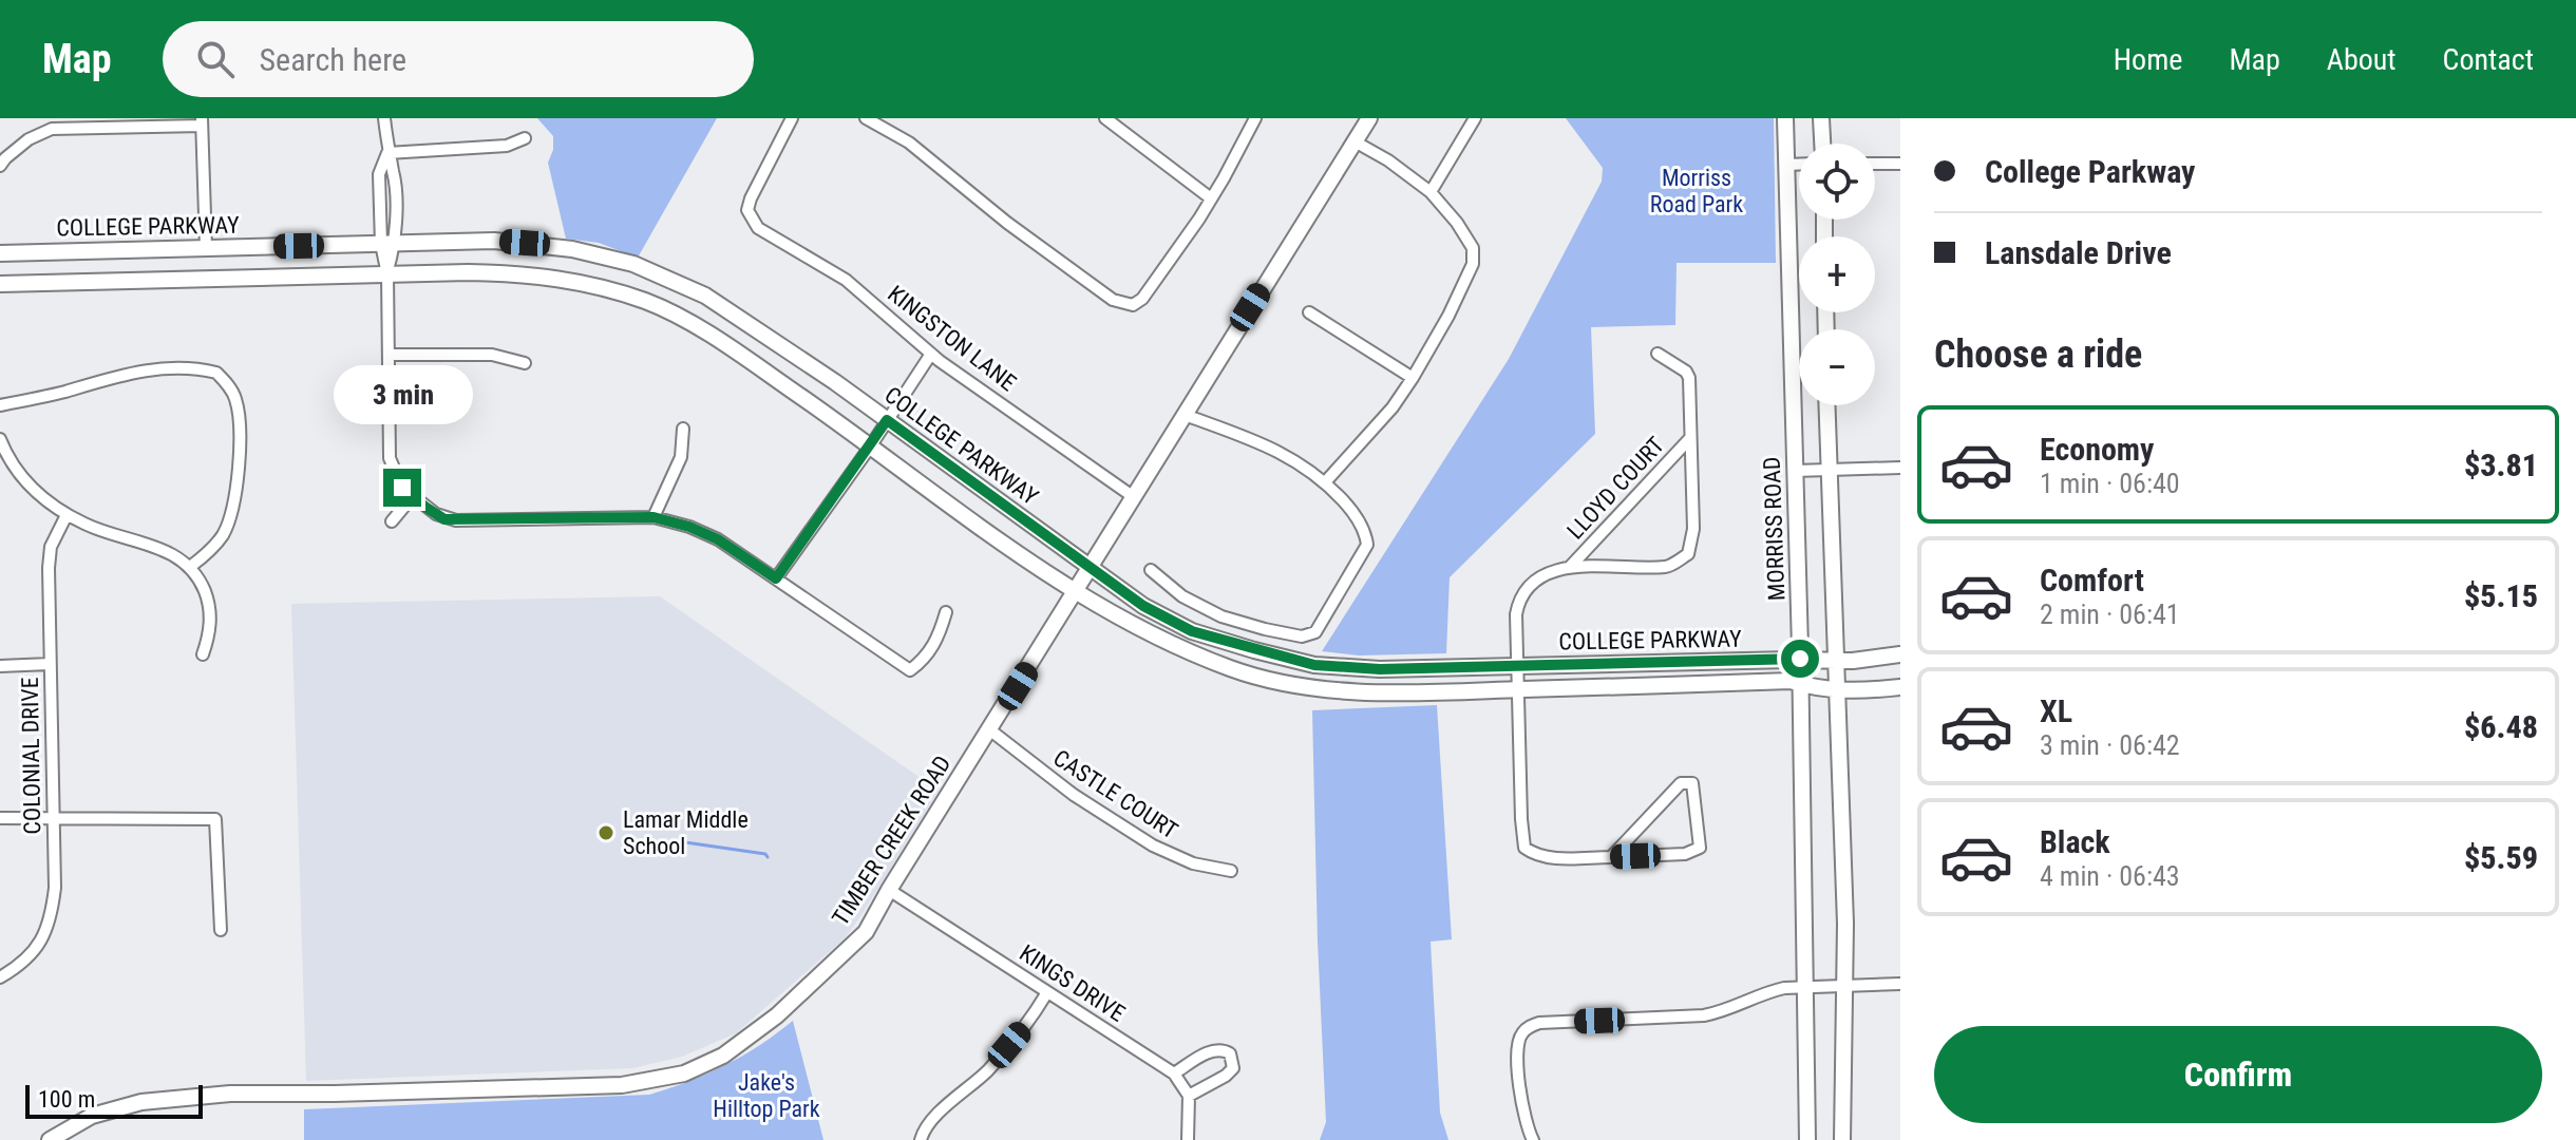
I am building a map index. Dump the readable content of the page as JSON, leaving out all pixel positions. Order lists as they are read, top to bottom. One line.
{"streets":{"main road":["COLLEGE PARKWAY","MORRISS ROAD","TIMBER CREEK ROAD"],"street":["KINGSTON LANE","LLOYD COURT","COLONIAL DRIVE","CASTLE COURT","KINGS DRIVE"]},"crossings":[["COLLEGE PARKWAY","LLOYD COURT"],["COLLEGE PARKWAY","MORRISS ROAD"],["COLLEGE PARKWAY","TIMBER CREEK ROAD"],["KINGSTON LANE","TIMBER CREEK ROAD"],["CASTLE COURT","TIMBER CREEK ROAD"],["TIMBER CREEK ROAD","KINGS DRIVE"]],"parks":["Morriss Road Park","Jake's Hilltop Park"],"places":["Lamar Middle School"],"scale_bar":"100 m","page":{"header":"Map","search":"Search here","nav":["Home","Map","About","Contact"],"banner":["College Parkway","Lansdale Drive"],"map_buttons":["+","−"],"heading":"Choose a ride","bubble":"3 min","list":[{"name":"Economy","note":"1 min · 06:40","value":"$3.81"},{"name":"Comfort","note":"2 min · 06:41","value":"$5.15"},{"name":"XL","note":"3 min · 06:42","value":"$6.48"},{"name":"Black","note":"4 min · 06:43","value":"$5.59"}],"buttons":"Confirm","scale":"100 m"}}
